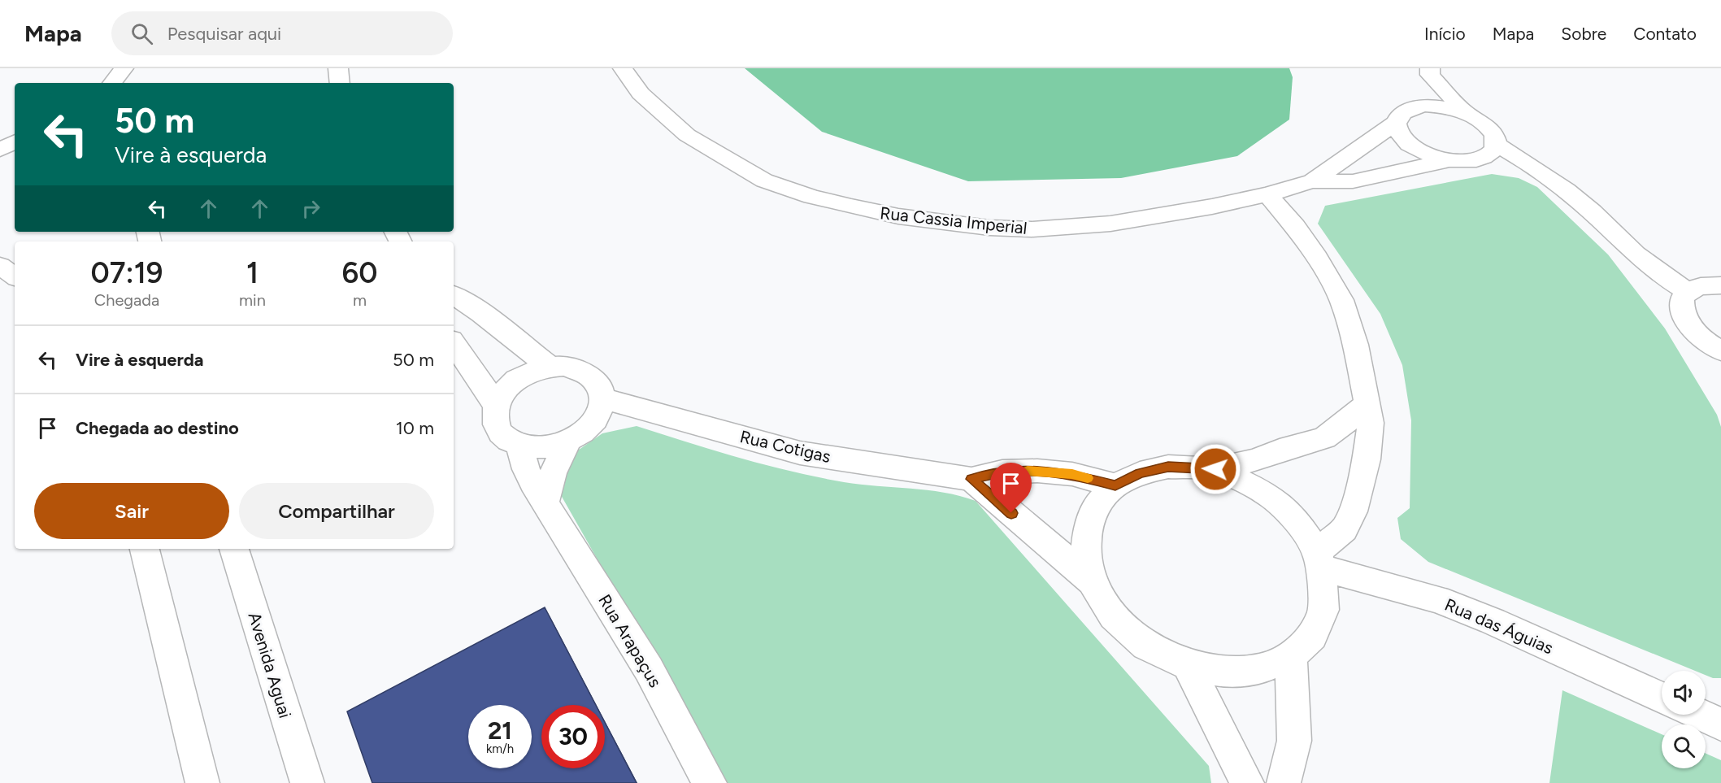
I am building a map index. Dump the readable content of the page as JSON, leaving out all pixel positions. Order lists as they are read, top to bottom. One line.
{"streets":{"street":["Rua Cassia Imperial","Rua Cotigas","Rua das Águias","Rua Arapaçus","Avenida Aguai"]},"crossings":[["Rua Cotigas","Rua Arapaçus"]],"page":{"header":"Mapa","search":"Pesquisar aqui","nav":["Início","Mapa","Sobre","Contato"],"turn":["50 m","Vire à esquerda"],"eta":["07:19","Chegada","1","min","60","m"],"list":[{"name":"Vire à esquerda","value":"50 m"},{"name":"Chegada ao destino","value":"10 m"}],"buttons":["Sair","Compartilhar"],"speed":"21 km/h","limit":"30"}}
